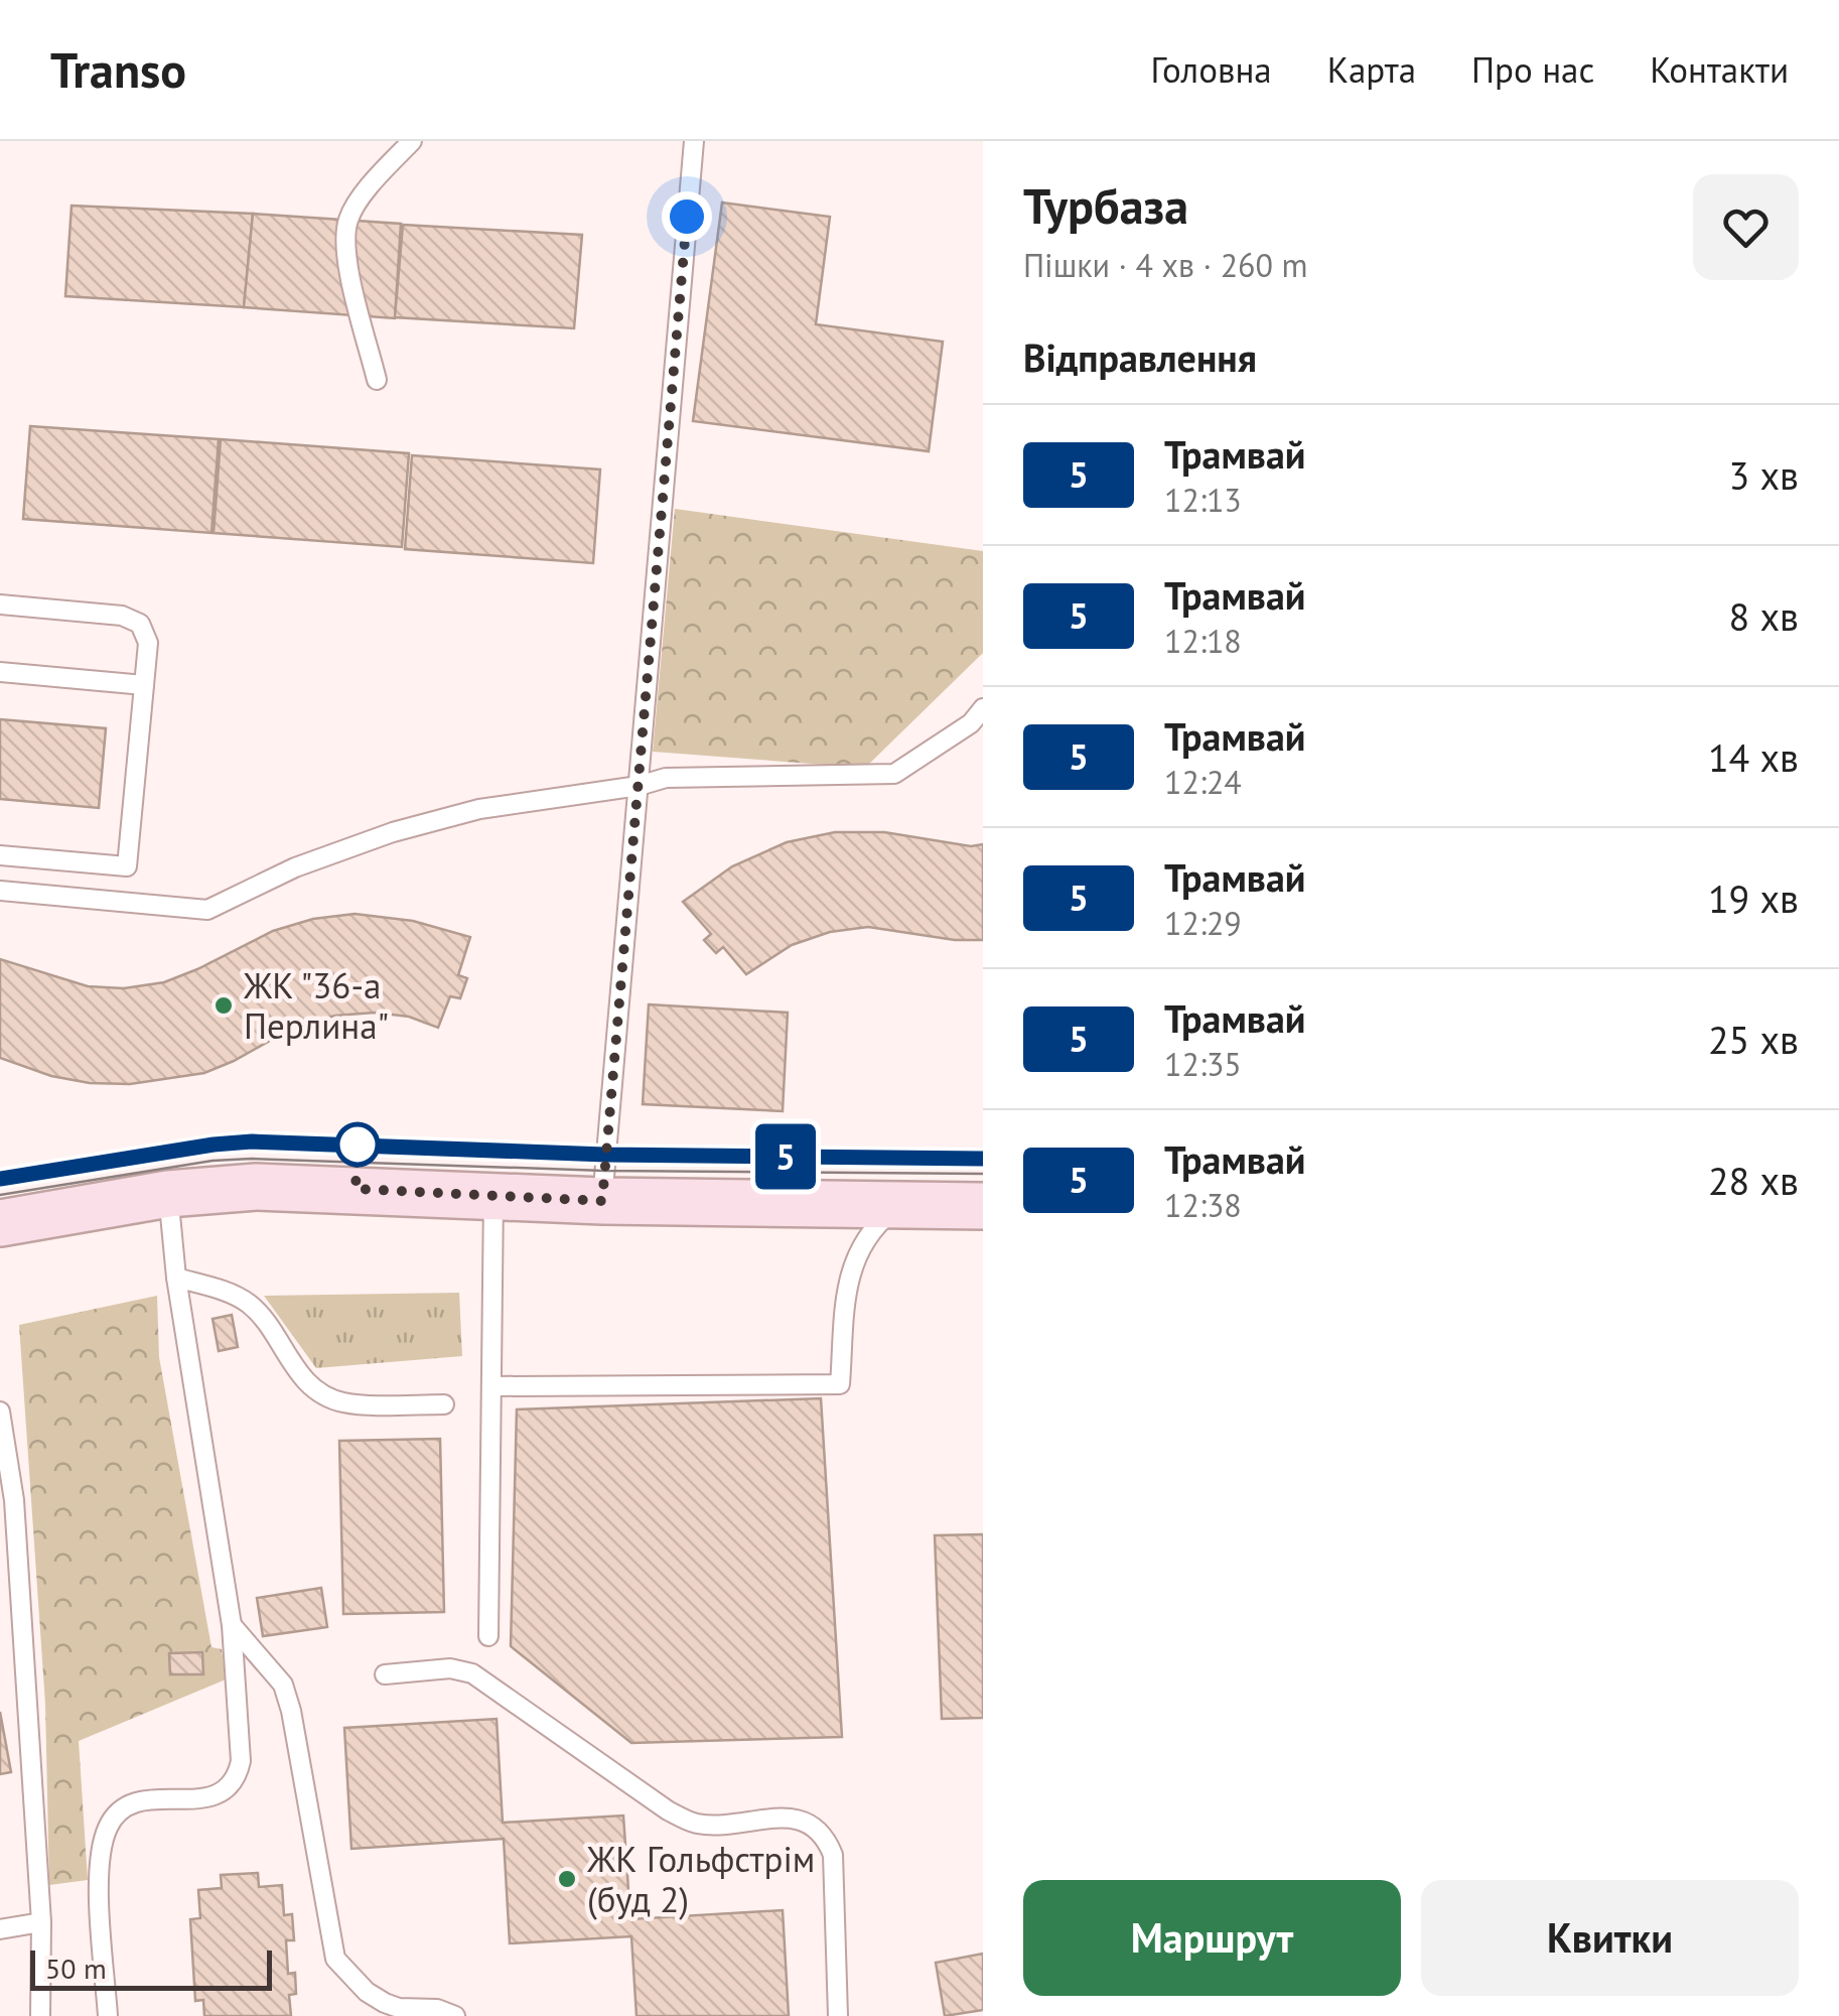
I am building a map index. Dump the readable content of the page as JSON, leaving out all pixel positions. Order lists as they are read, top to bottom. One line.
{"places":["ЖК \"36-а Перлина\"","ЖК Гольфстрім (буд 2)"],"lines":["tram line 5"],"scale_bar":"50 m","page":{"header":"Transo","nav":["Головна","Карта","Про нас","Контакти"],"on_map":"5","heading":[["Турбаза","Пішки · 4 хв · 260 m"],"Відправлення"],"list":[{"mark":"5","name":"Трамвай","note":"12:13","value":"3 хв"},{"mark":"5","name":"Трамвай","note":"12:18","value":"8 хв"},{"mark":"5","name":"Трамвай","note":"12:24","value":"14 хв"},{"mark":"5","name":"Трамвай","note":"12:29","value":"19 хв"},{"mark":"5","name":"Трамвай","note":"12:35","value":"25 хв"},{"mark":"5","name":"Трамвай","note":"12:38","value":"28 хв"}],"buttons":["Маршрут","Квитки"],"scale":"50 m"}}
